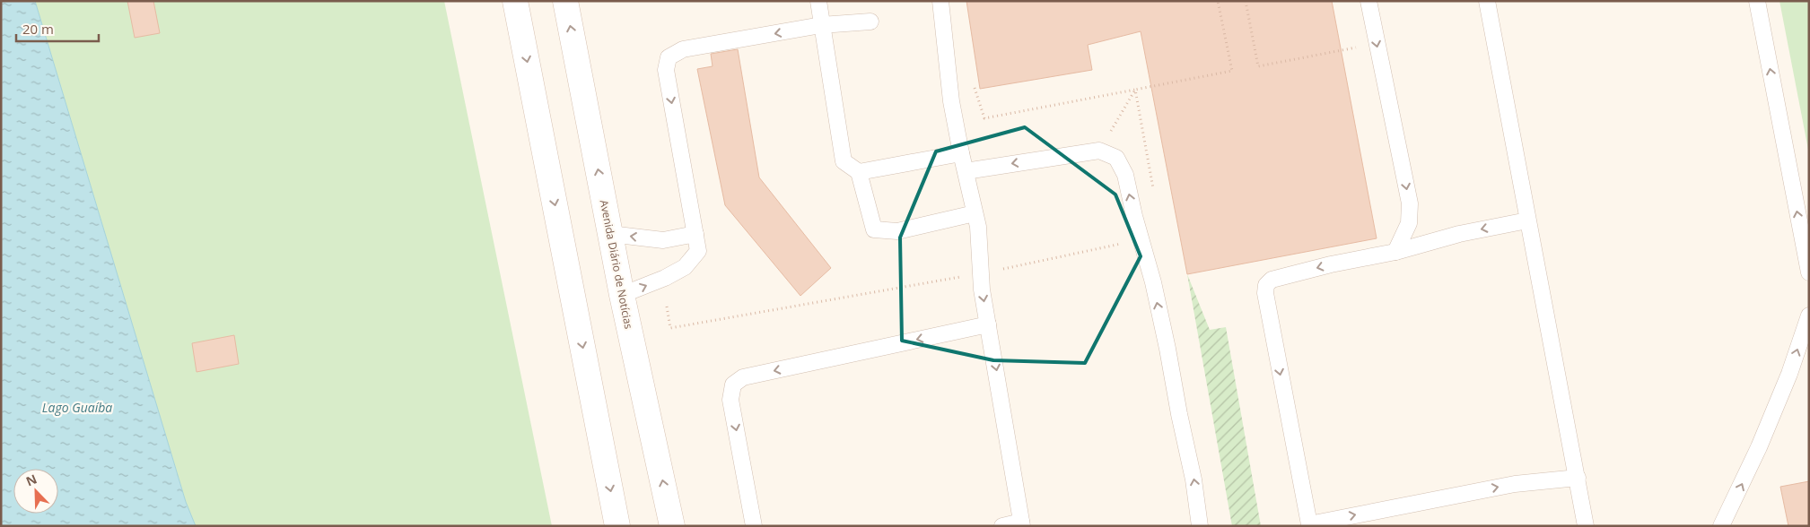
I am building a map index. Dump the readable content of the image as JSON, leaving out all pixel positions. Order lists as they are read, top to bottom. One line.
{"streets":{"main road":["Avenida Diário de Notícias"]},"water":["Lago Guaíba"],"scale_bar":"20 m","north":"top left"}
